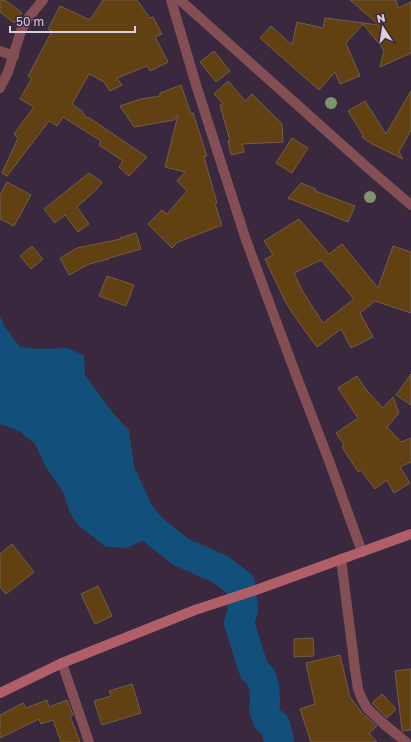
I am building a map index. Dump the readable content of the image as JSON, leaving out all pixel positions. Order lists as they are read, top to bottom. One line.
{"scale_bar":"50 m","north":"top"}
